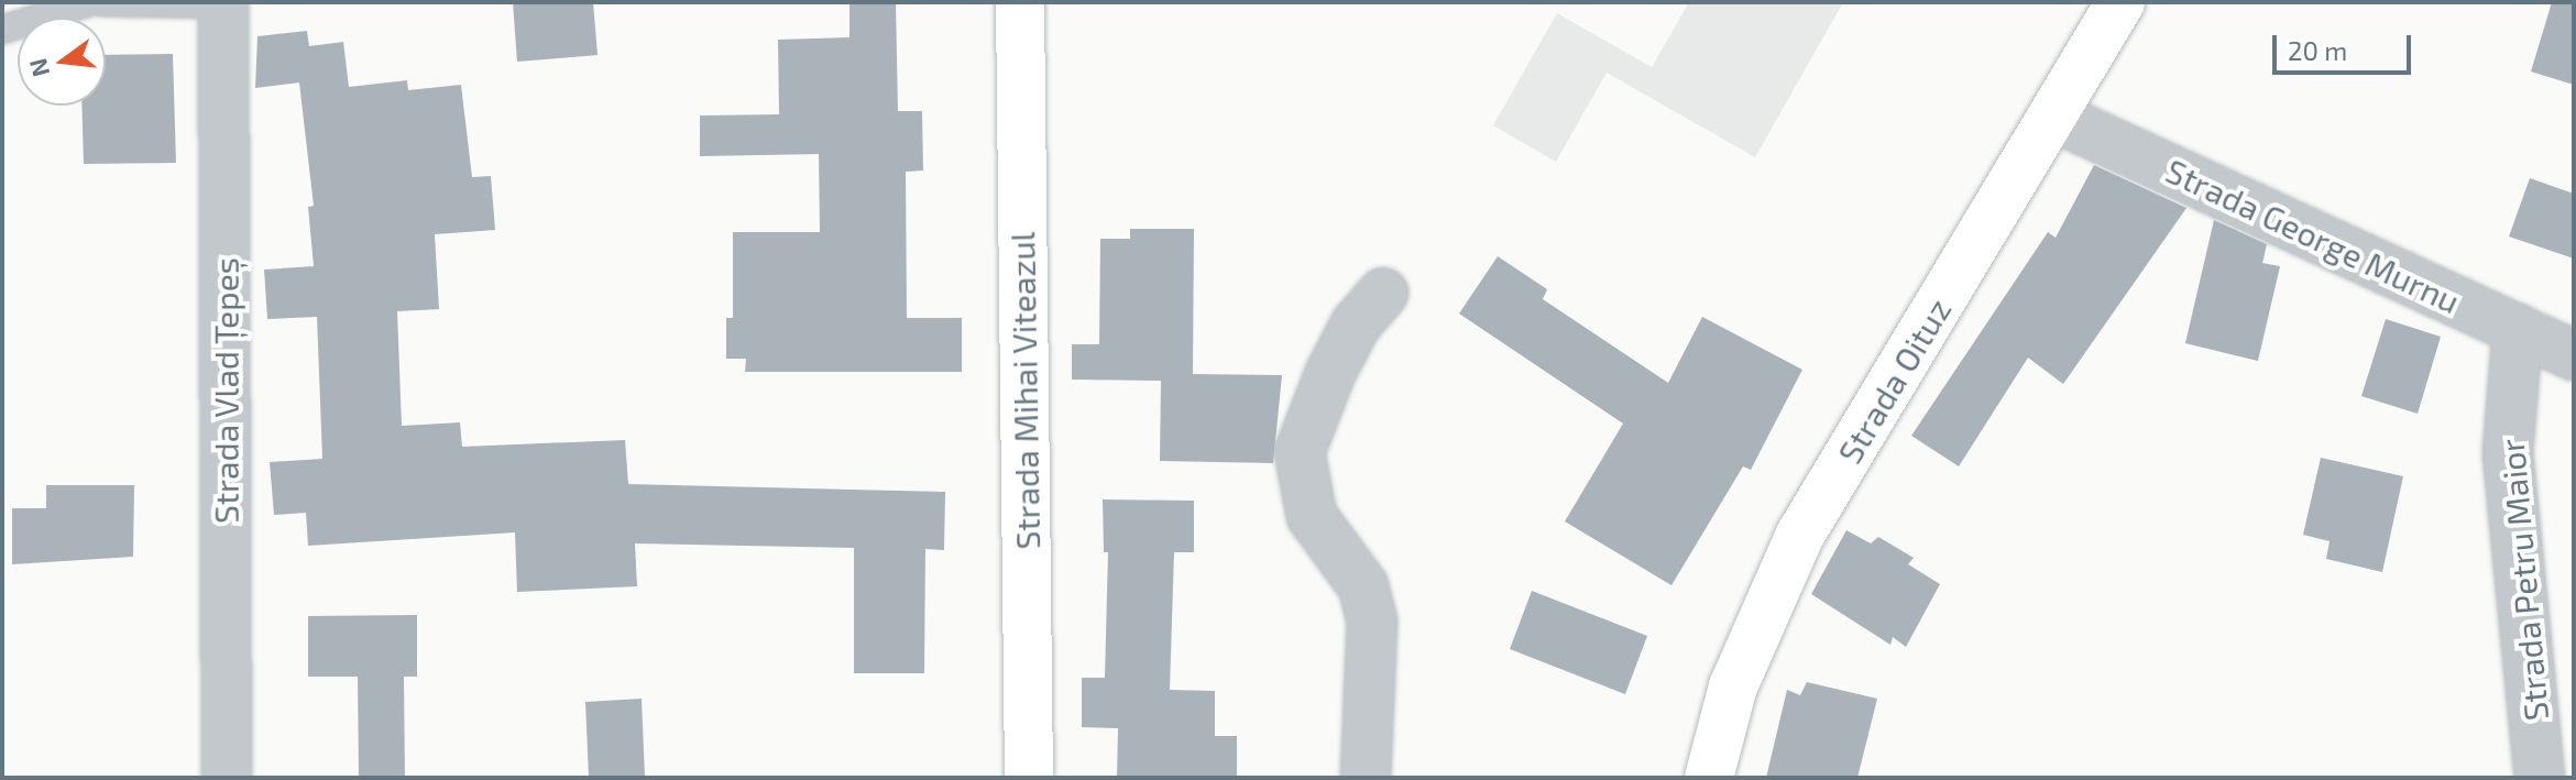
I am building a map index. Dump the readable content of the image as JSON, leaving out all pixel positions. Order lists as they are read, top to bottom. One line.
{"streets":{"main road":["Strada Oituz","Strada Mihai Viteazul"],"street":["Strada George Murnu","Strada Vlad Țepeș","Strada Petru Maior"]},"crossings":[["Strada George Murnu","Strada Oituz"],["Strada George Murnu","Strada Petru Maior"]],"scale_bar":"20 m","north":"left"}
